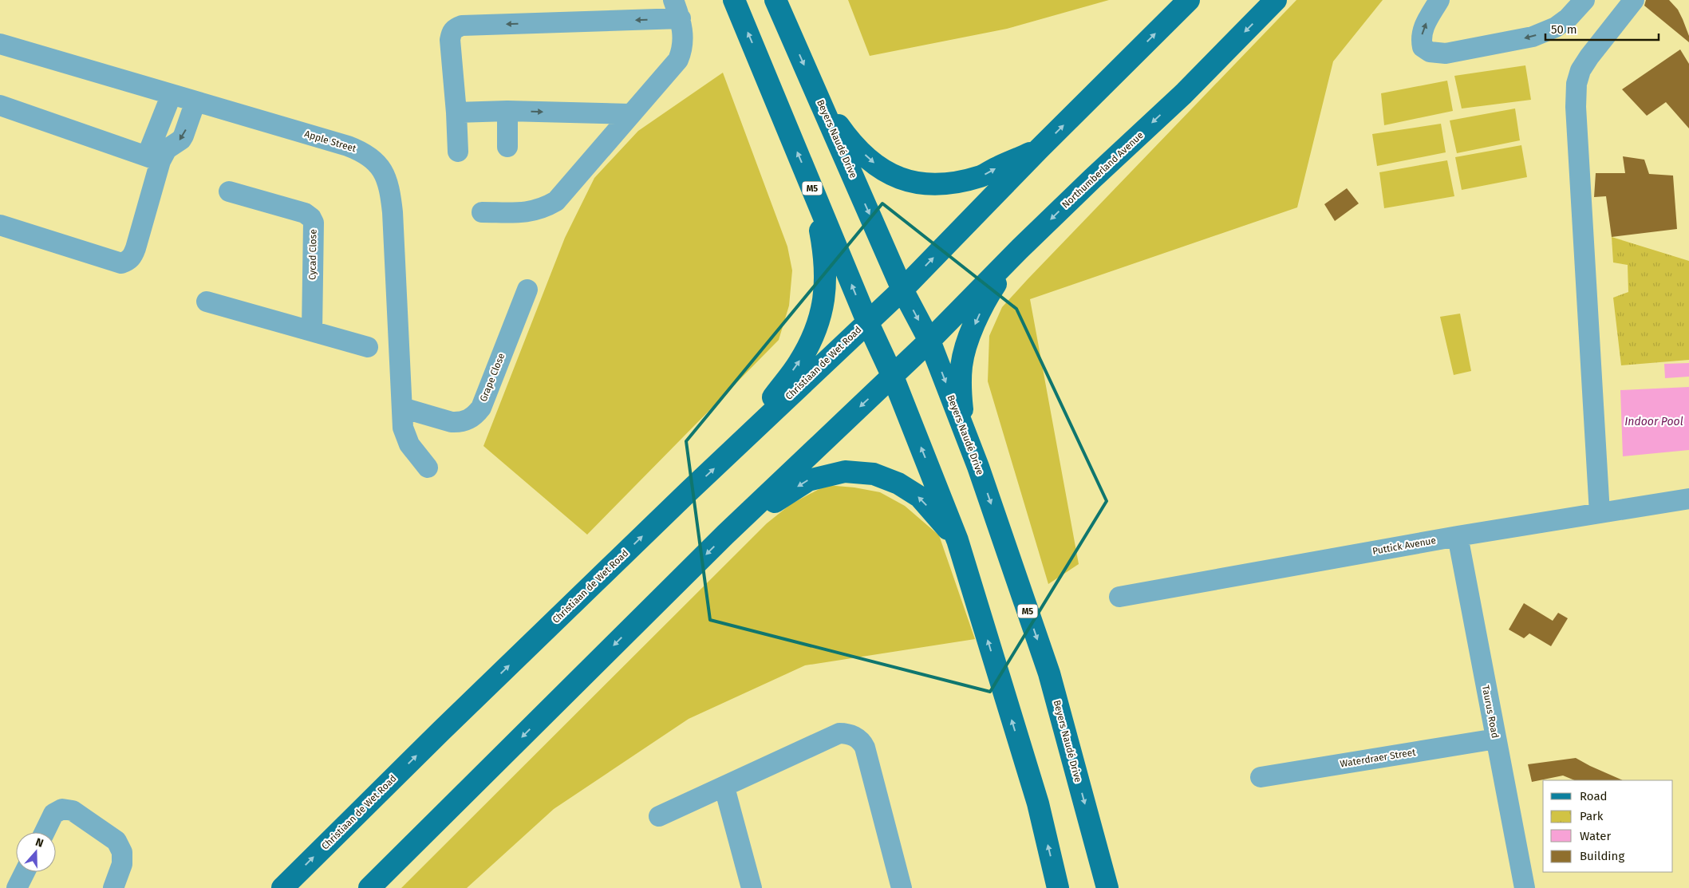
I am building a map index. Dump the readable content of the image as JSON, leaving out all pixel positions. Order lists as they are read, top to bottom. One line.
{"streets":{"main road":["Beyers Naudé Drive","Northumberland Avenue","M5","Christiaan de Wet Road"],"street":["Apple Street","Cycad Close","Grape Close","Puttick Avenue","Taurus Road","Waterdraer Street"]},"crossings":[["Beyers Naudé Drive","Northumberland Avenue"],["Beyers Naudé Drive","Christiaan de Wet Road"],["Apple Street","Grape Close"],["M5","Christiaan de Wet Road"],["Puttick Avenue","Taurus Road"],["Taurus Road","Waterdraer Street"]],"water":["Indoor Pool"],"legend":["Road","Park","Water","Building"],"scale_bar":"50 m","north":"top"}
